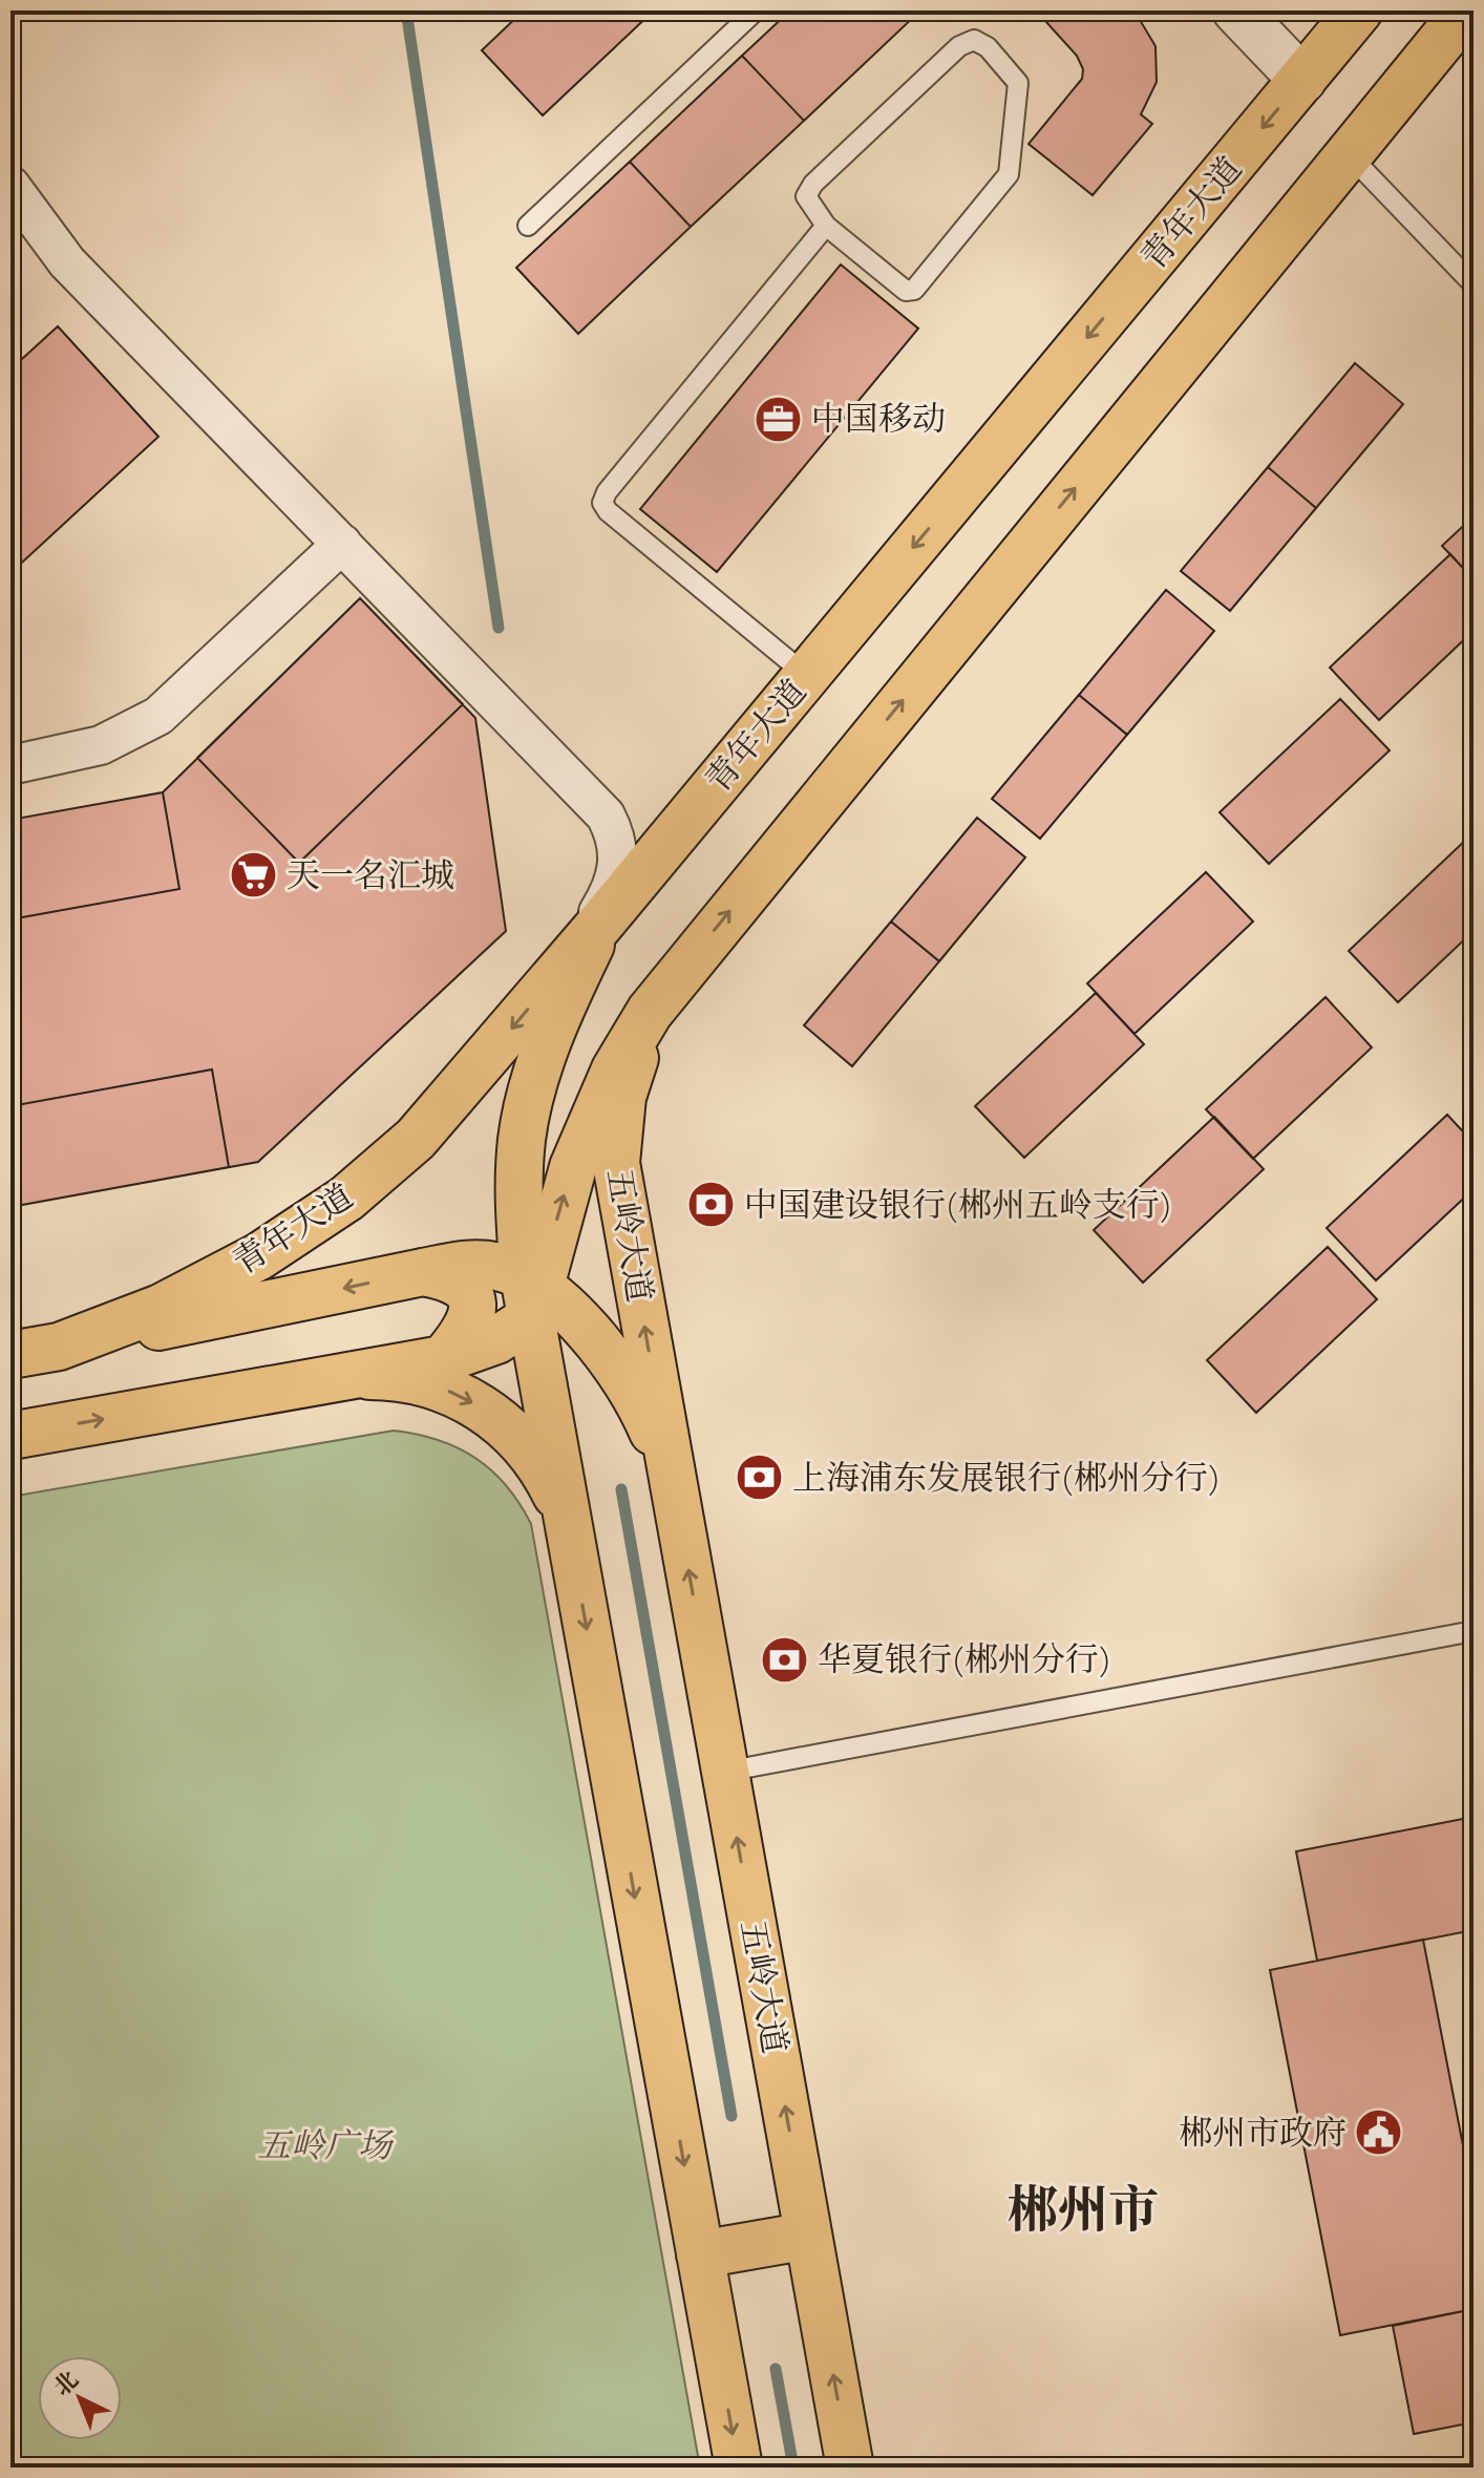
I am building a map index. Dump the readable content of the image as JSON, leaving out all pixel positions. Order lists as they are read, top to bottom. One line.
{"streets":{"main road":["青年大道","五岭大道"]},"districts":["郴州市"],"parks":["五岭广场"],"places":{"office":["中国移动"],"supermarket":["天一名汇城"],"bank":["中国建设银行(郴州五岭支行)","上海浦东发展银行(郴州分行)","华夏银行(郴州分行)"],"public building":["郴州市政府"]},"north":"top left"}
